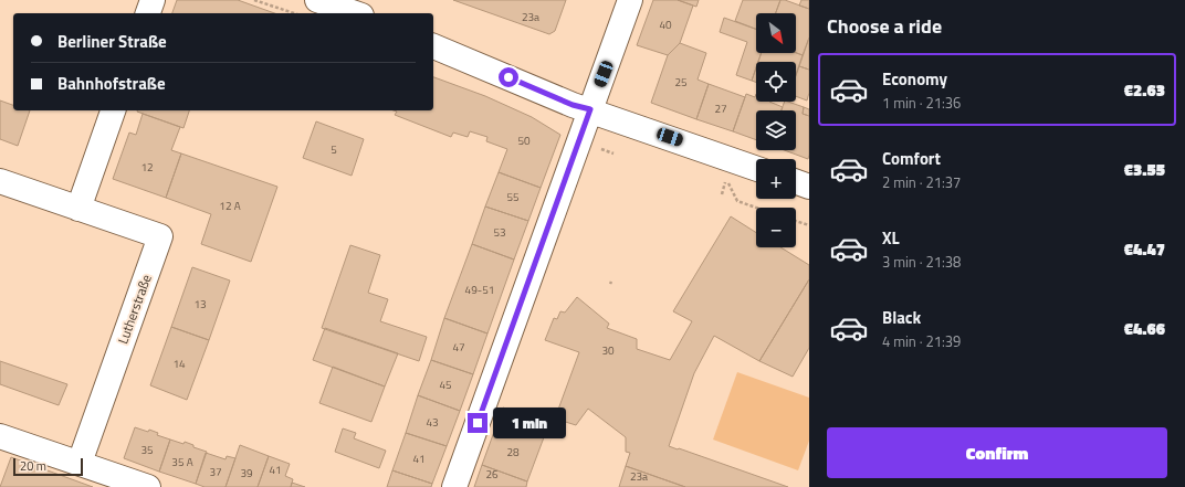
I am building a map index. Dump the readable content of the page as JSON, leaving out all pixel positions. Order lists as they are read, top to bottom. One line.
{"streets":{"street":["Lutherstraße"]},"house_numbers":["23a","40","25","27","50","5","12","55","12 A","53","49-51","13","47","30","14","45","43","35","28","41","35 A","41","37","39","26","23a"],"scale_bar":"20 m","north":"bottom right","page":{"heading":"Choose a ride","map_buttons":["+","−"],"banner":["Berliner Straße","Bahnhofstraße"],"list":[{"name":"Economy","note":"1 min · 21:36","value":"€2.63"},{"name":"Comfort","note":"2 min · 21:37","value":"€3.55"},{"name":"XL","note":"3 min · 21:38","value":"€4.47"},{"name":"Black","note":"4 min · 21:39","value":"€4.66"}],"bubble":"1 min","buttons":"Confirm","scale":"20 m"}}
